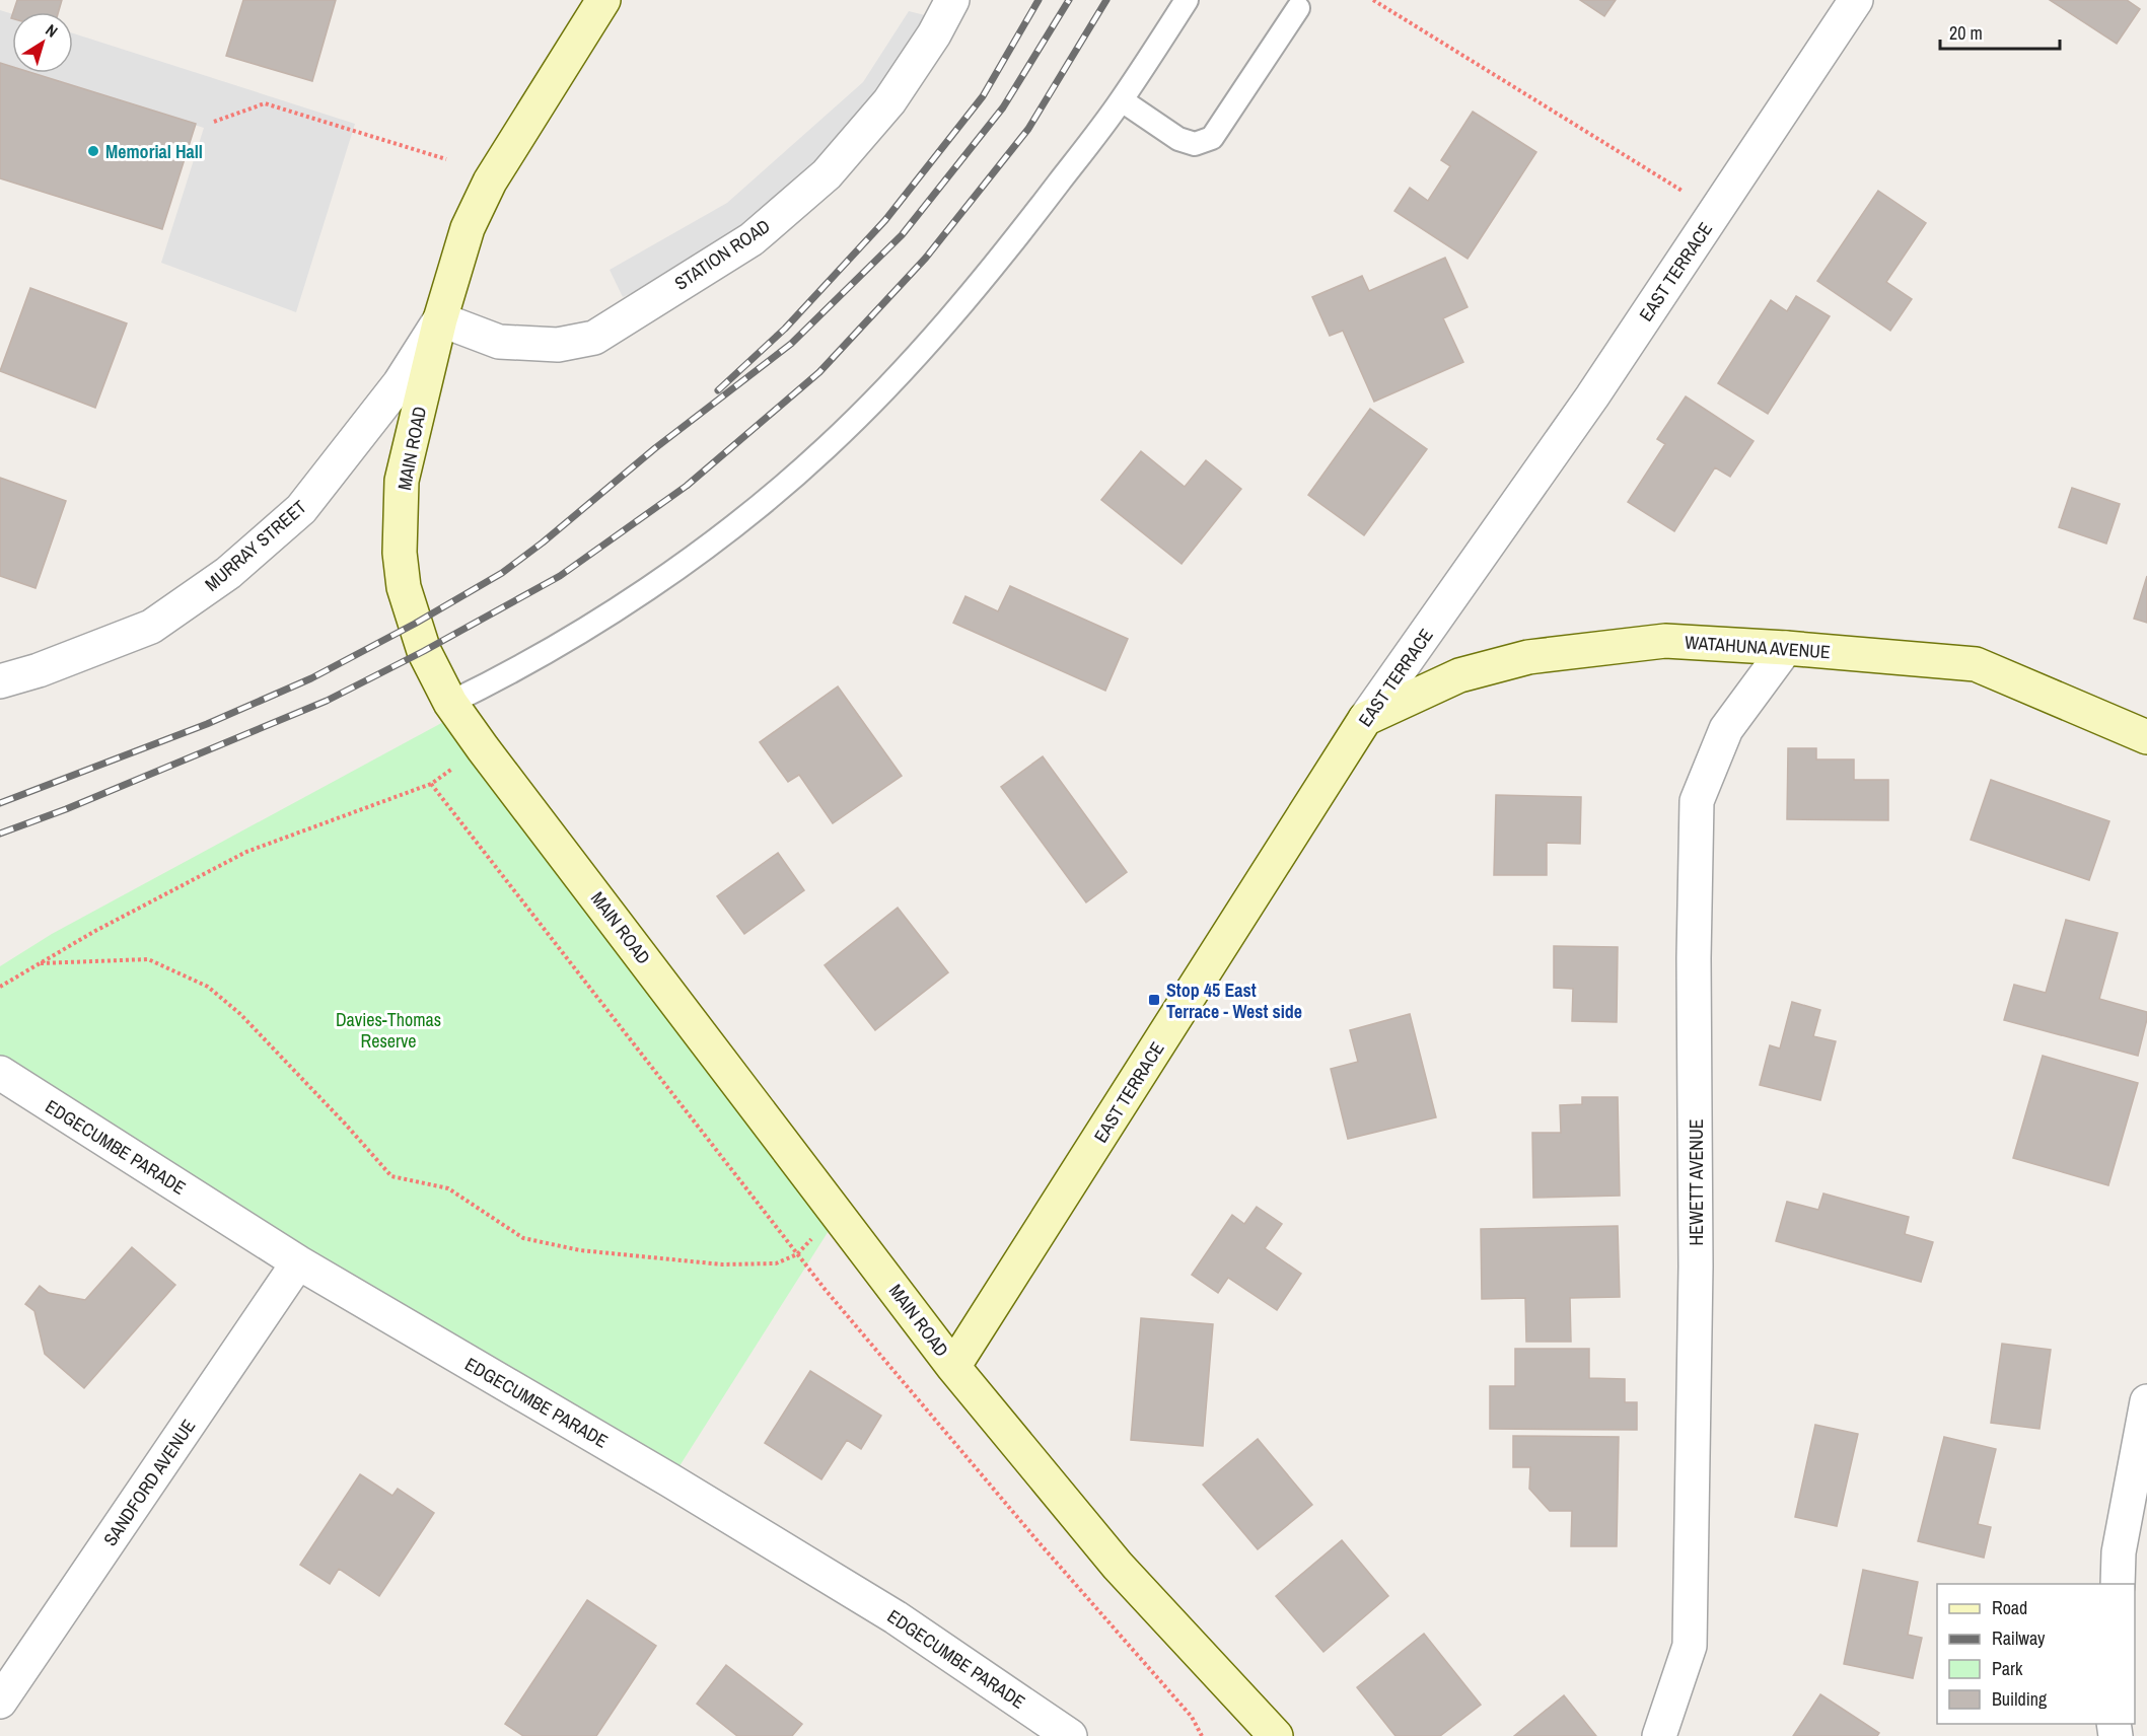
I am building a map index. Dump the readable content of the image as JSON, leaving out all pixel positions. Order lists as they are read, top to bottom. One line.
{"streets":{"main road":["EAST TERRACE","MAIN ROAD","WATAHUNA AVENUE"],"street":["STATION ROAD","MURRAY STREET","EDGECUMBE PARADE","HEWETT AVENUE","SANDFORD AVENUE"]},"crossings":[["STATION ROAD","MAIN ROAD"],["STATION ROAD","MURRAY STREET"],["EAST TERRACE","MAIN ROAD"],["EAST TERRACE","WATAHUNA AVENUE"],["MAIN ROAD","MURRAY STREET"],["WATAHUNA AVENUE","HEWETT AVENUE"],["EDGECUMBE PARADE","SANDFORD AVENUE"]],"parks":["Davies-Thomas Reserve"],"places":{"other":["Memorial Hall"],"transit":["Stop 45 East Terrace - West side"]},"legend":["Road","Railway","Park","Building"],"scale_bar":"20 m","north":"top right"}
